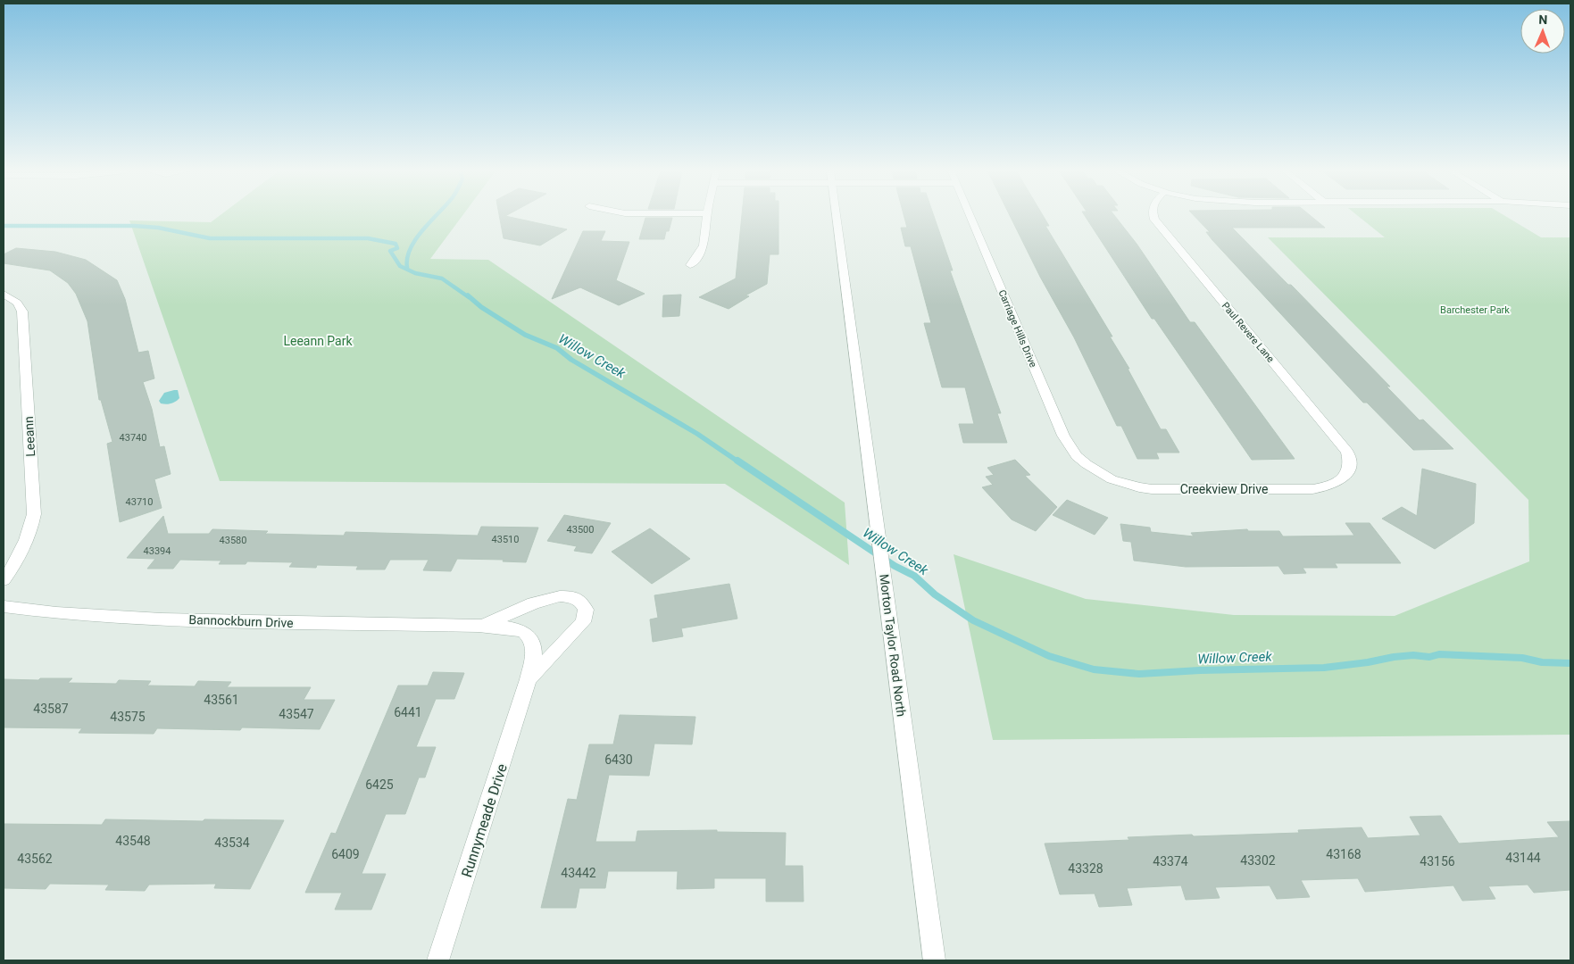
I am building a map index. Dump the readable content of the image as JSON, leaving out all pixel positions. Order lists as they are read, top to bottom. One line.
{"streets":{"street":["Carriage Hills Drive","Paul Revere Lane","Leeann","Creekview Drive","Bannockburn Drive","Morton Taylor Road North","Runnymeade Drive"]},"crossings":[["Carriage Hills Drive","Creekview Drive"],["Paul Revere Lane","Creekview Drive"],["Bannockburn Drive","Runnymeade Drive"]],"water":["Willow Creek"],"parks":["Barchester Park","Leeann Park"],"house_numbers":["43740","43710","43500","43510","43580","43394","43561","43587","6441","43547","43575","6430","6425","43548","43534","6409","43168","43144","43562","43302","43374","43156","43328","43442"],"north":"top"}
